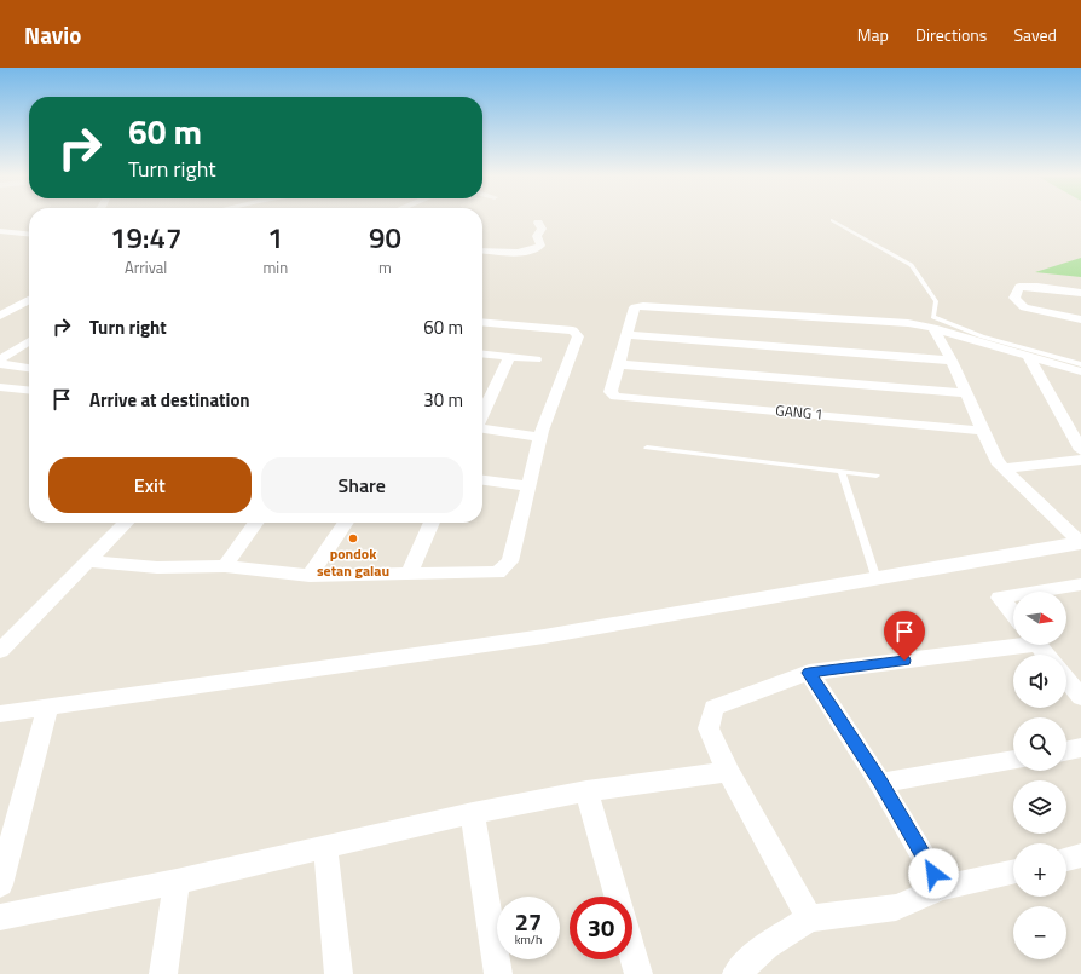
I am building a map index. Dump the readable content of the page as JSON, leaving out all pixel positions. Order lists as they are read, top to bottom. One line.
{"streets":{"street":["GANG 1"]},"places":["pondok setan galau"],"north":"right","page":{"header":"Navio","nav":["Map","Directions","Saved"],"turn":["60 m","Turn right"],"eta":["19:47","Arrival","1","min","90","m"],"list":[{"name":"Turn right","value":"60 m"},{"name":"Arrive at destination","value":"30 m"}],"buttons":["Exit","Share"],"map_buttons":["+","−"],"speed":"27 km/h","limit":"30"}}
